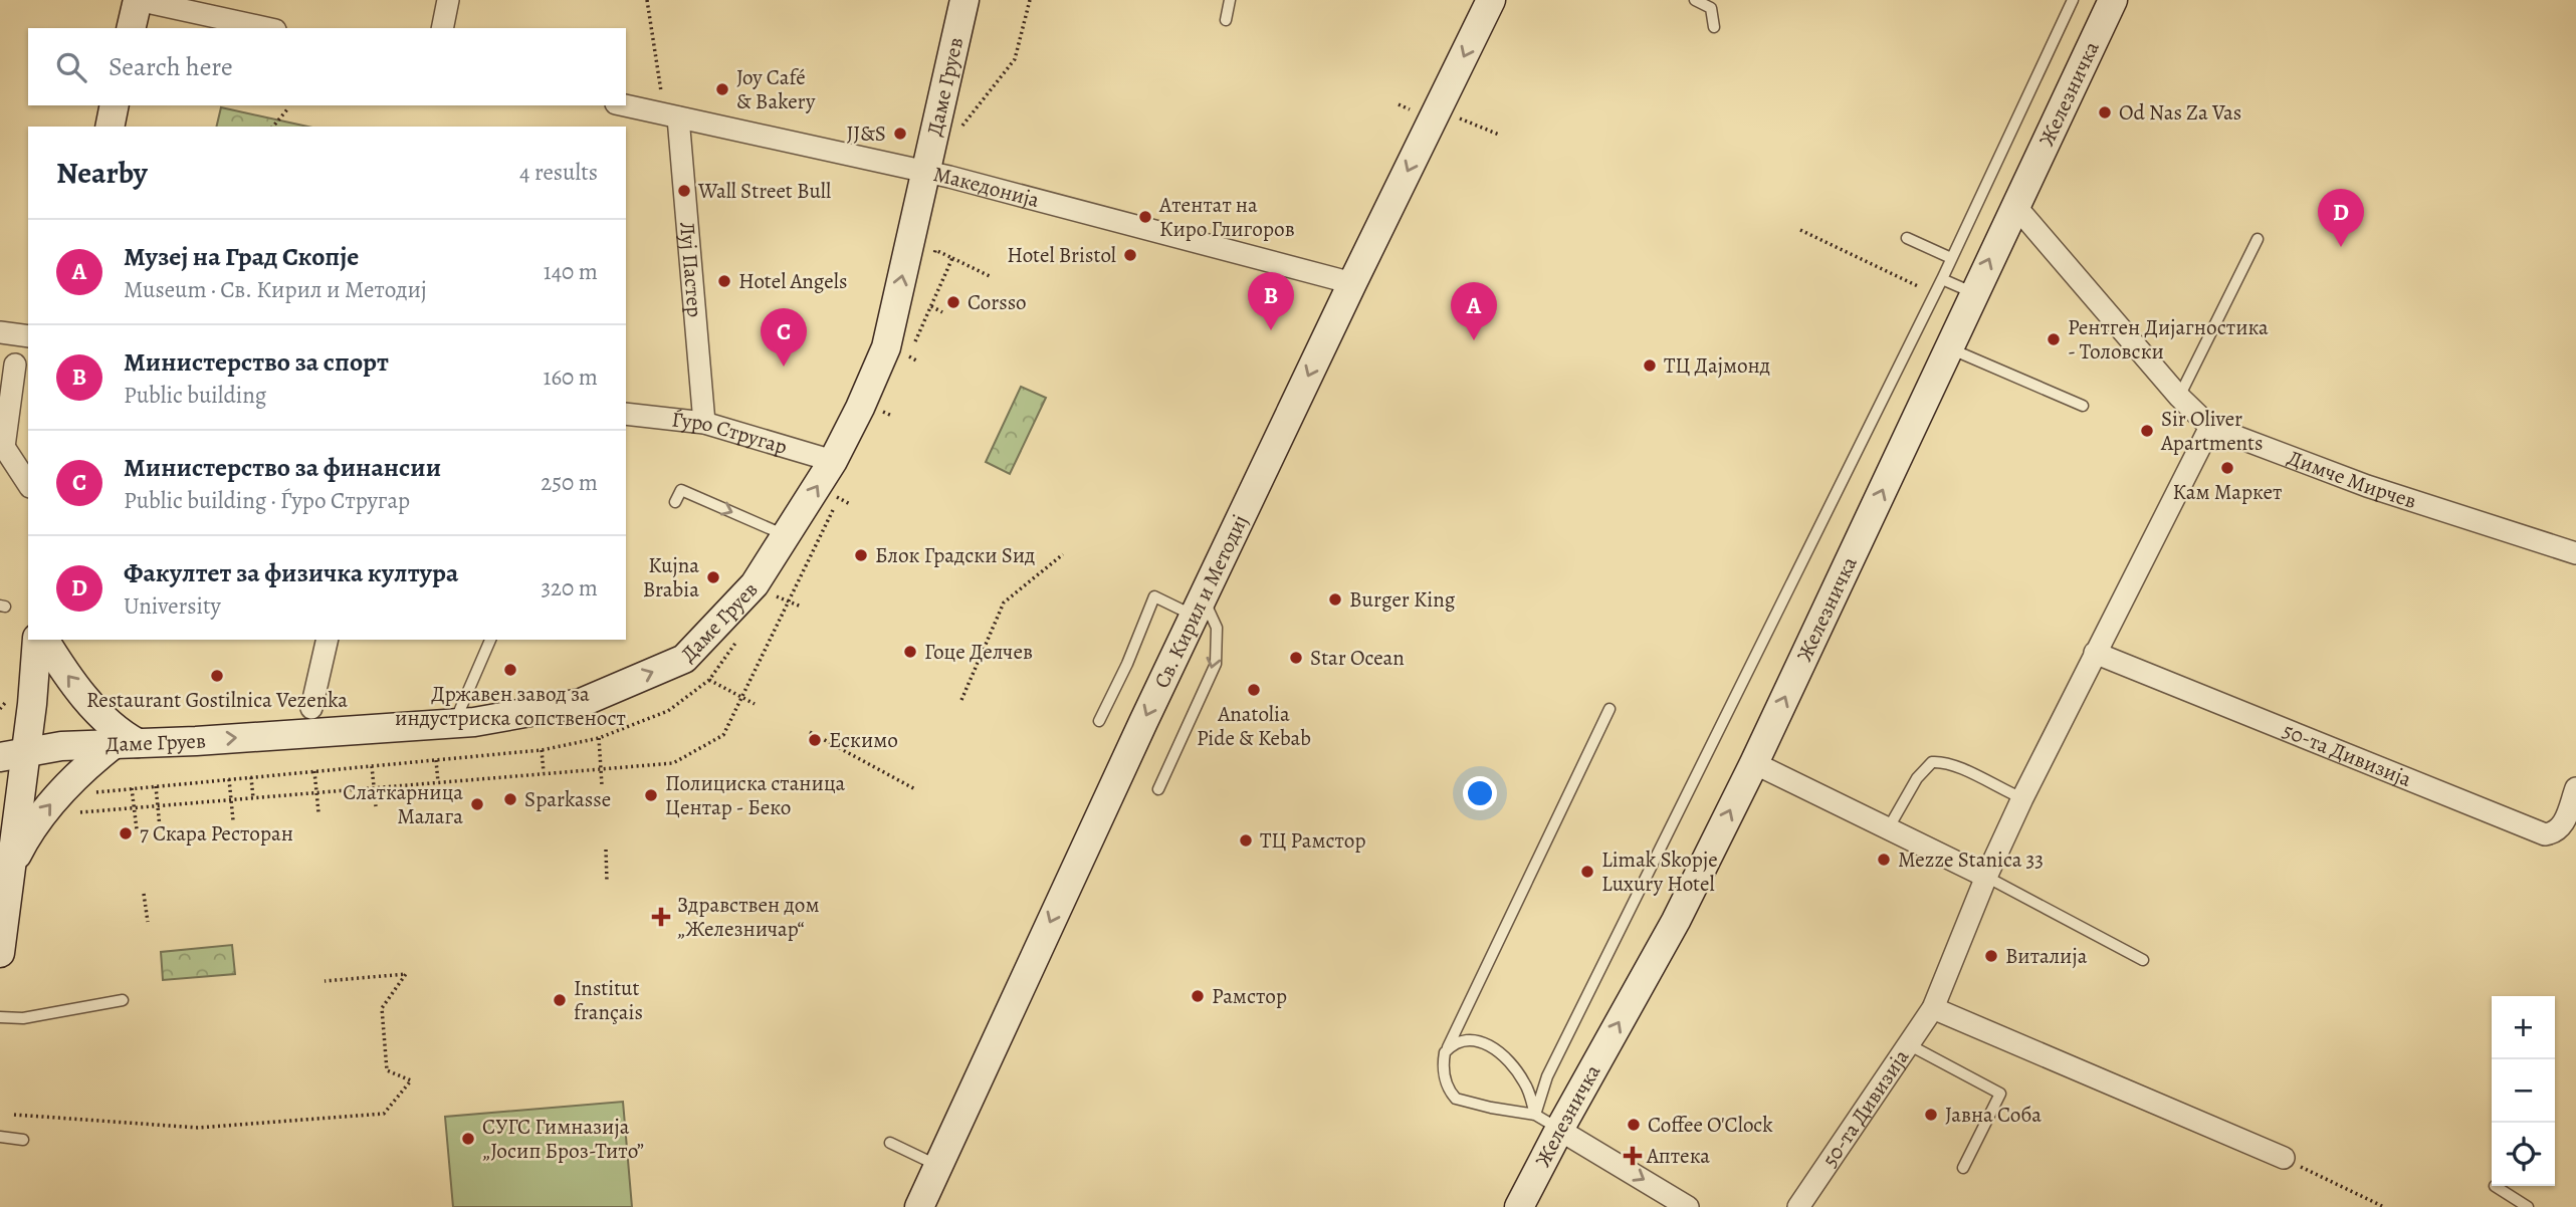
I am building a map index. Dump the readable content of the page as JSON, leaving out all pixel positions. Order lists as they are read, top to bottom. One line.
{"streets":{"street":["Даме Груев","Железничка","Македонија","Луј Пастер","Ѓуро Стругар","Димче Мирчев","Св. Кирил и Методиј","50-та Дивизија"]},"crossings":[["Даме Груев","Македонија"],["Даме Груев","Ѓуро Стругар"],["Железничка","Димче Мирчев"],["Македонија","Луј Пастер"],["Македонија","Св. Кирил и Методиј"],["Луј Пастер","Ѓуро Стругар"],["Димче Мирчев","50-та Дивизија"]],"one_way":["Даме Груев","Железничка","Св. Кирил и Методиј"],"places":{"other":["Joy Café & Bakery","Od Nas Za Vas","JJ&S","Wall Street Bull","Атентат на Киро Глигоров","Hotel Bristol","Hotel Angels","Corsso","Рентген Дијагностика - Толовски","ТЦ Дајмонд","Sir Oliver Apartments","Кам Маркет","Блок Градски Sид","Kujna Brabia","Burger King","Гоце Делчев","Star Ocean","Државен завод за индустриска сопственост","Restaurant Gostilnica Vezenka","Anatolia Pide & Kebab","Ескимо","Полициска станица Центар - Беко","Sparkasse","Слаткарница Малага","7 Скара Ресторан","ТЦ Рамстор","Mezze Stanica 33","Limak Skopje Luxury Hotel","Виталија","Рамстор","Institut français","Јавна Соба","Coffee O'Clock","СУГС Гимназија „Јосип Броз-Тито”"],"health":["Здравствен дом „Железничар“","Аптека"]},"page":{"search":"Search here","heading":["Nearby","4 results"],"pins":["D","B","A","C"],"list":[{"mark":"A","name":"Музеј на Град Скопје","note":"Museum · Св. Кирил и Методиј","value":"140 m"},{"mark":"B","name":"Министерство за спорт","note":"Public building","value":"160 m"},{"mark":"C","name":"Министерство за финансии","note":"Public building · Ѓуро Стругар","value":"250 m"},{"mark":"D","name":"Факултет за физичка култура","note":"University","value":"320 m"}],"map_buttons":["+","−"]}}
